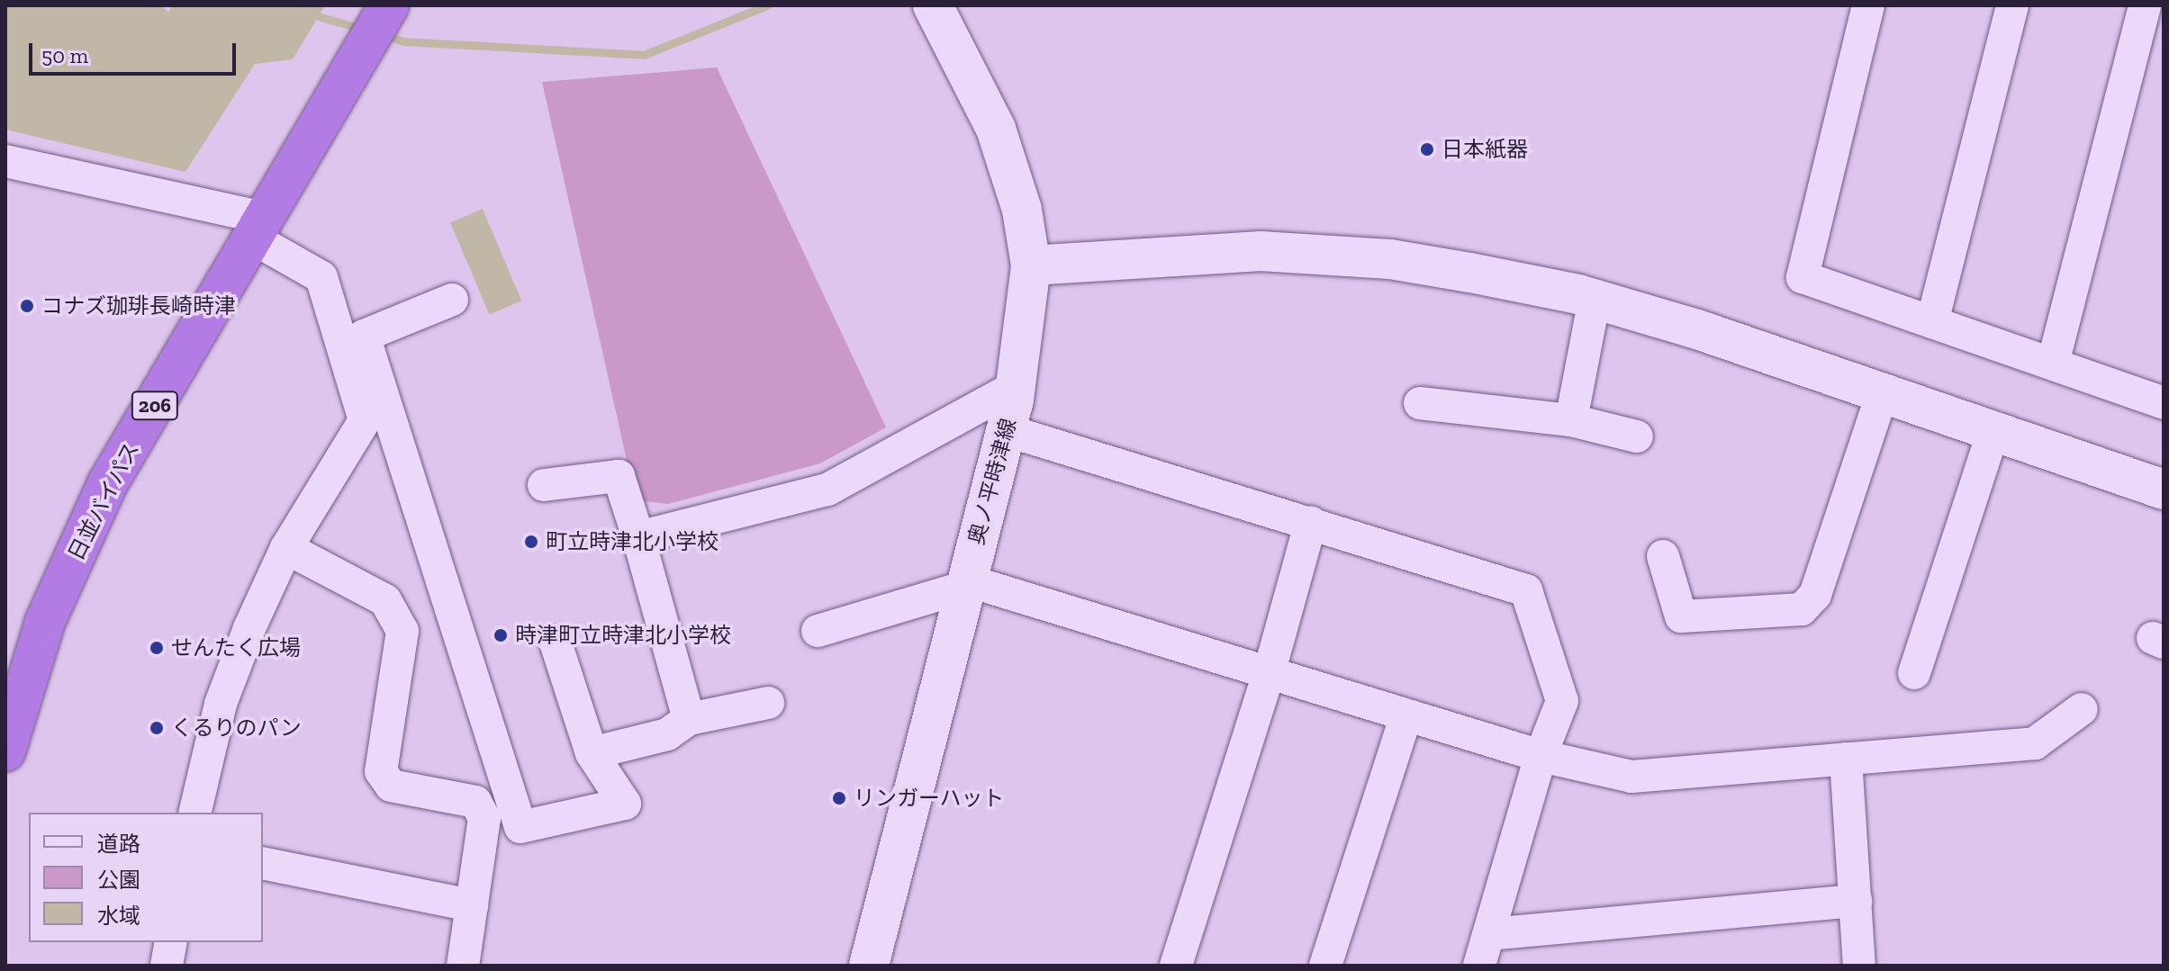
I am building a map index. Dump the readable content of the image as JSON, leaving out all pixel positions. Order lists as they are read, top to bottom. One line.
{"streets":{"highway":["206","日並バイパス"],"street":["奥ノ平時津線"]},"places":["日本紙器","コナズ珈琲長崎時津","町立時津北小学校","時津町立時津北小学校","せんたく広場","くるりのパン","リンガーハット"],"legend":["道路","公園","水域"],"scale_bar":"50 m"}
